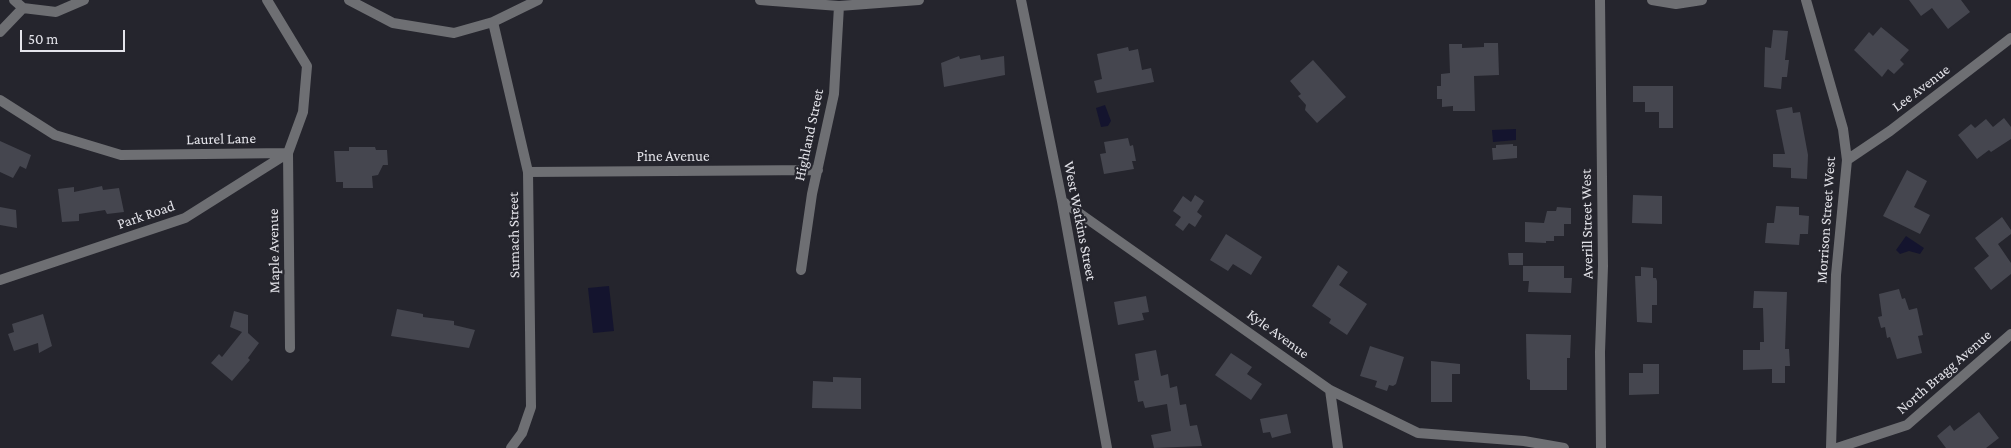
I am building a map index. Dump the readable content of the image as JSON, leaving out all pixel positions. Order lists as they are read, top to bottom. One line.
{"streets":{"street":["Lee Avenue","Highland Street","Laurel Lane","Pine Avenue","Park Road","Morrison Street West","West Watkins Street","Averill Street West","Sumach Street","Maple Avenue","Kyle Avenue","North Bragg Avenue"]},"crossings":[["Lee Avenue","Morrison Street West"],["Highland Street","Pine Avenue"],["Laurel Lane","Park Road"],["Laurel Lane","Maple Avenue"],["Pine Avenue","Sumach Street"],["Park Road","Maple Avenue"],["West Watkins Street","Kyle Avenue"]],"scale_bar":"50 m"}
